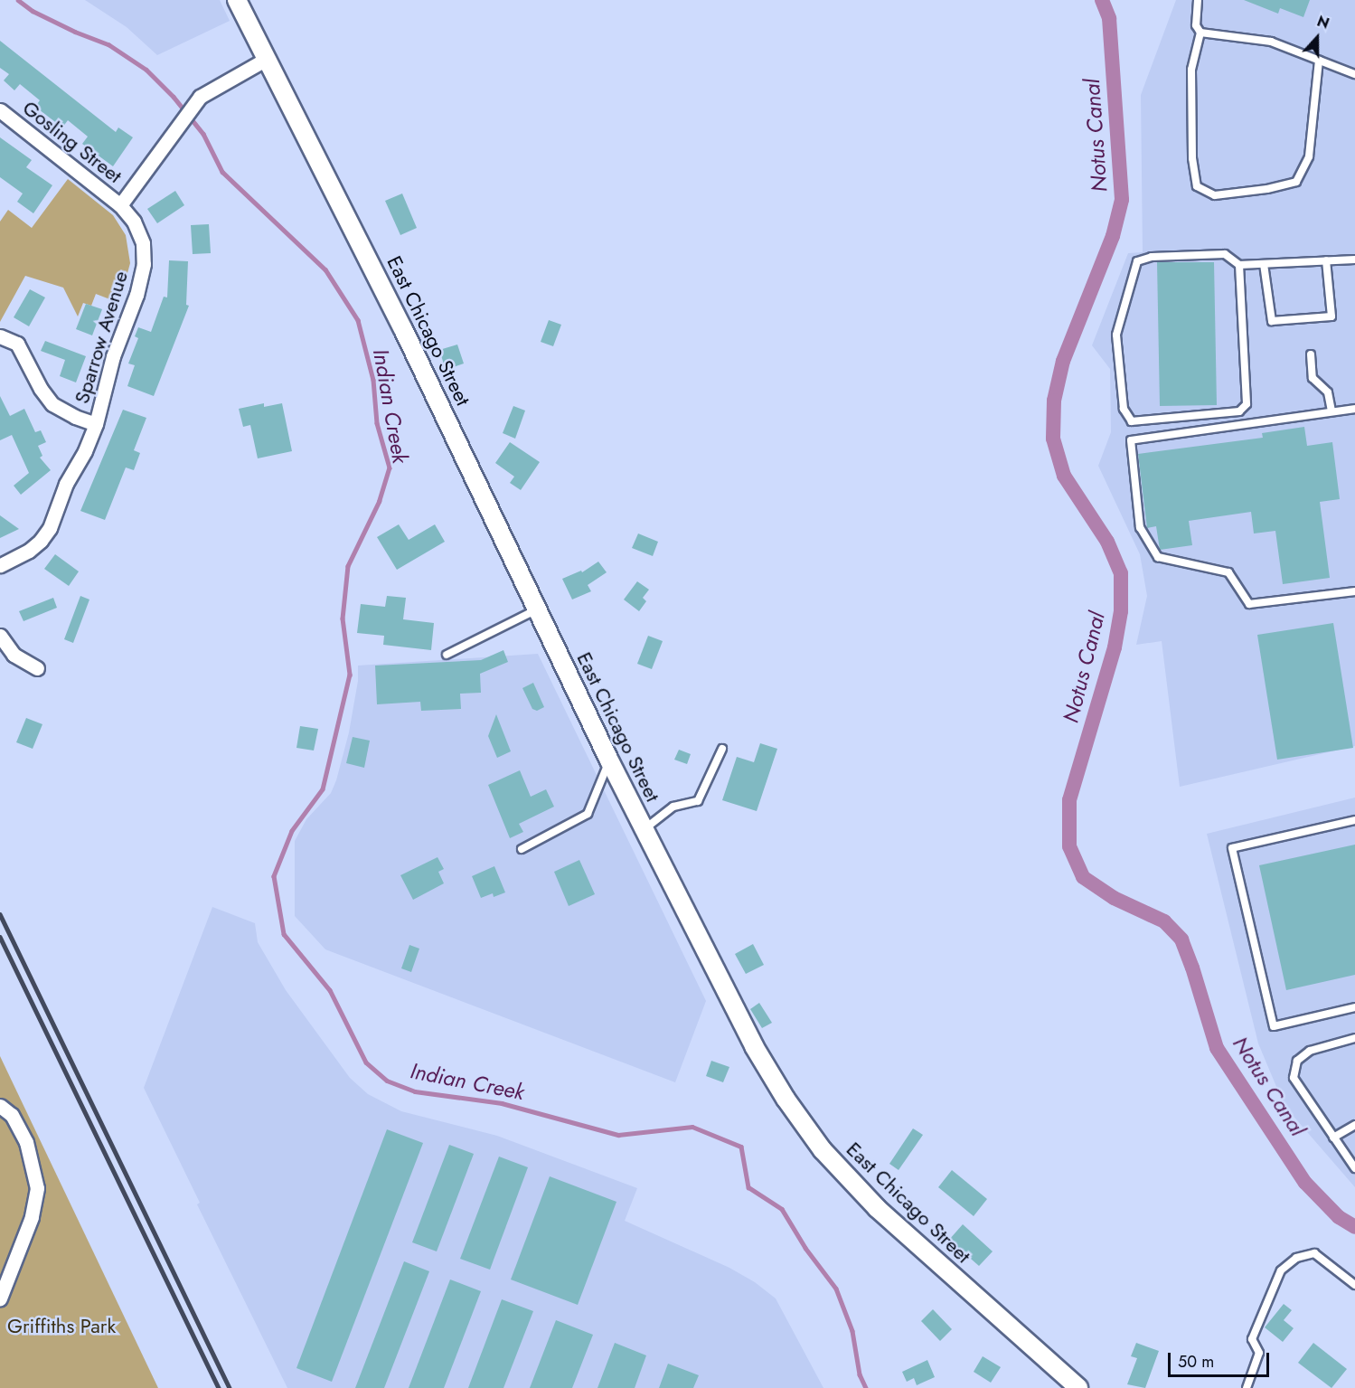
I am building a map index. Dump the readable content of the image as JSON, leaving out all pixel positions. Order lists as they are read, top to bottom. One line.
{"streets":{"street":["Gosling Street","East Chicago Street","Sparrow Avenue"]},"crossings":[["Gosling Street","Sparrow Avenue"]],"water":["Notus Canal","Indian Creek"],"parks":["Griffiths Park"],"scale_bar":"50 m","north":"top"}
